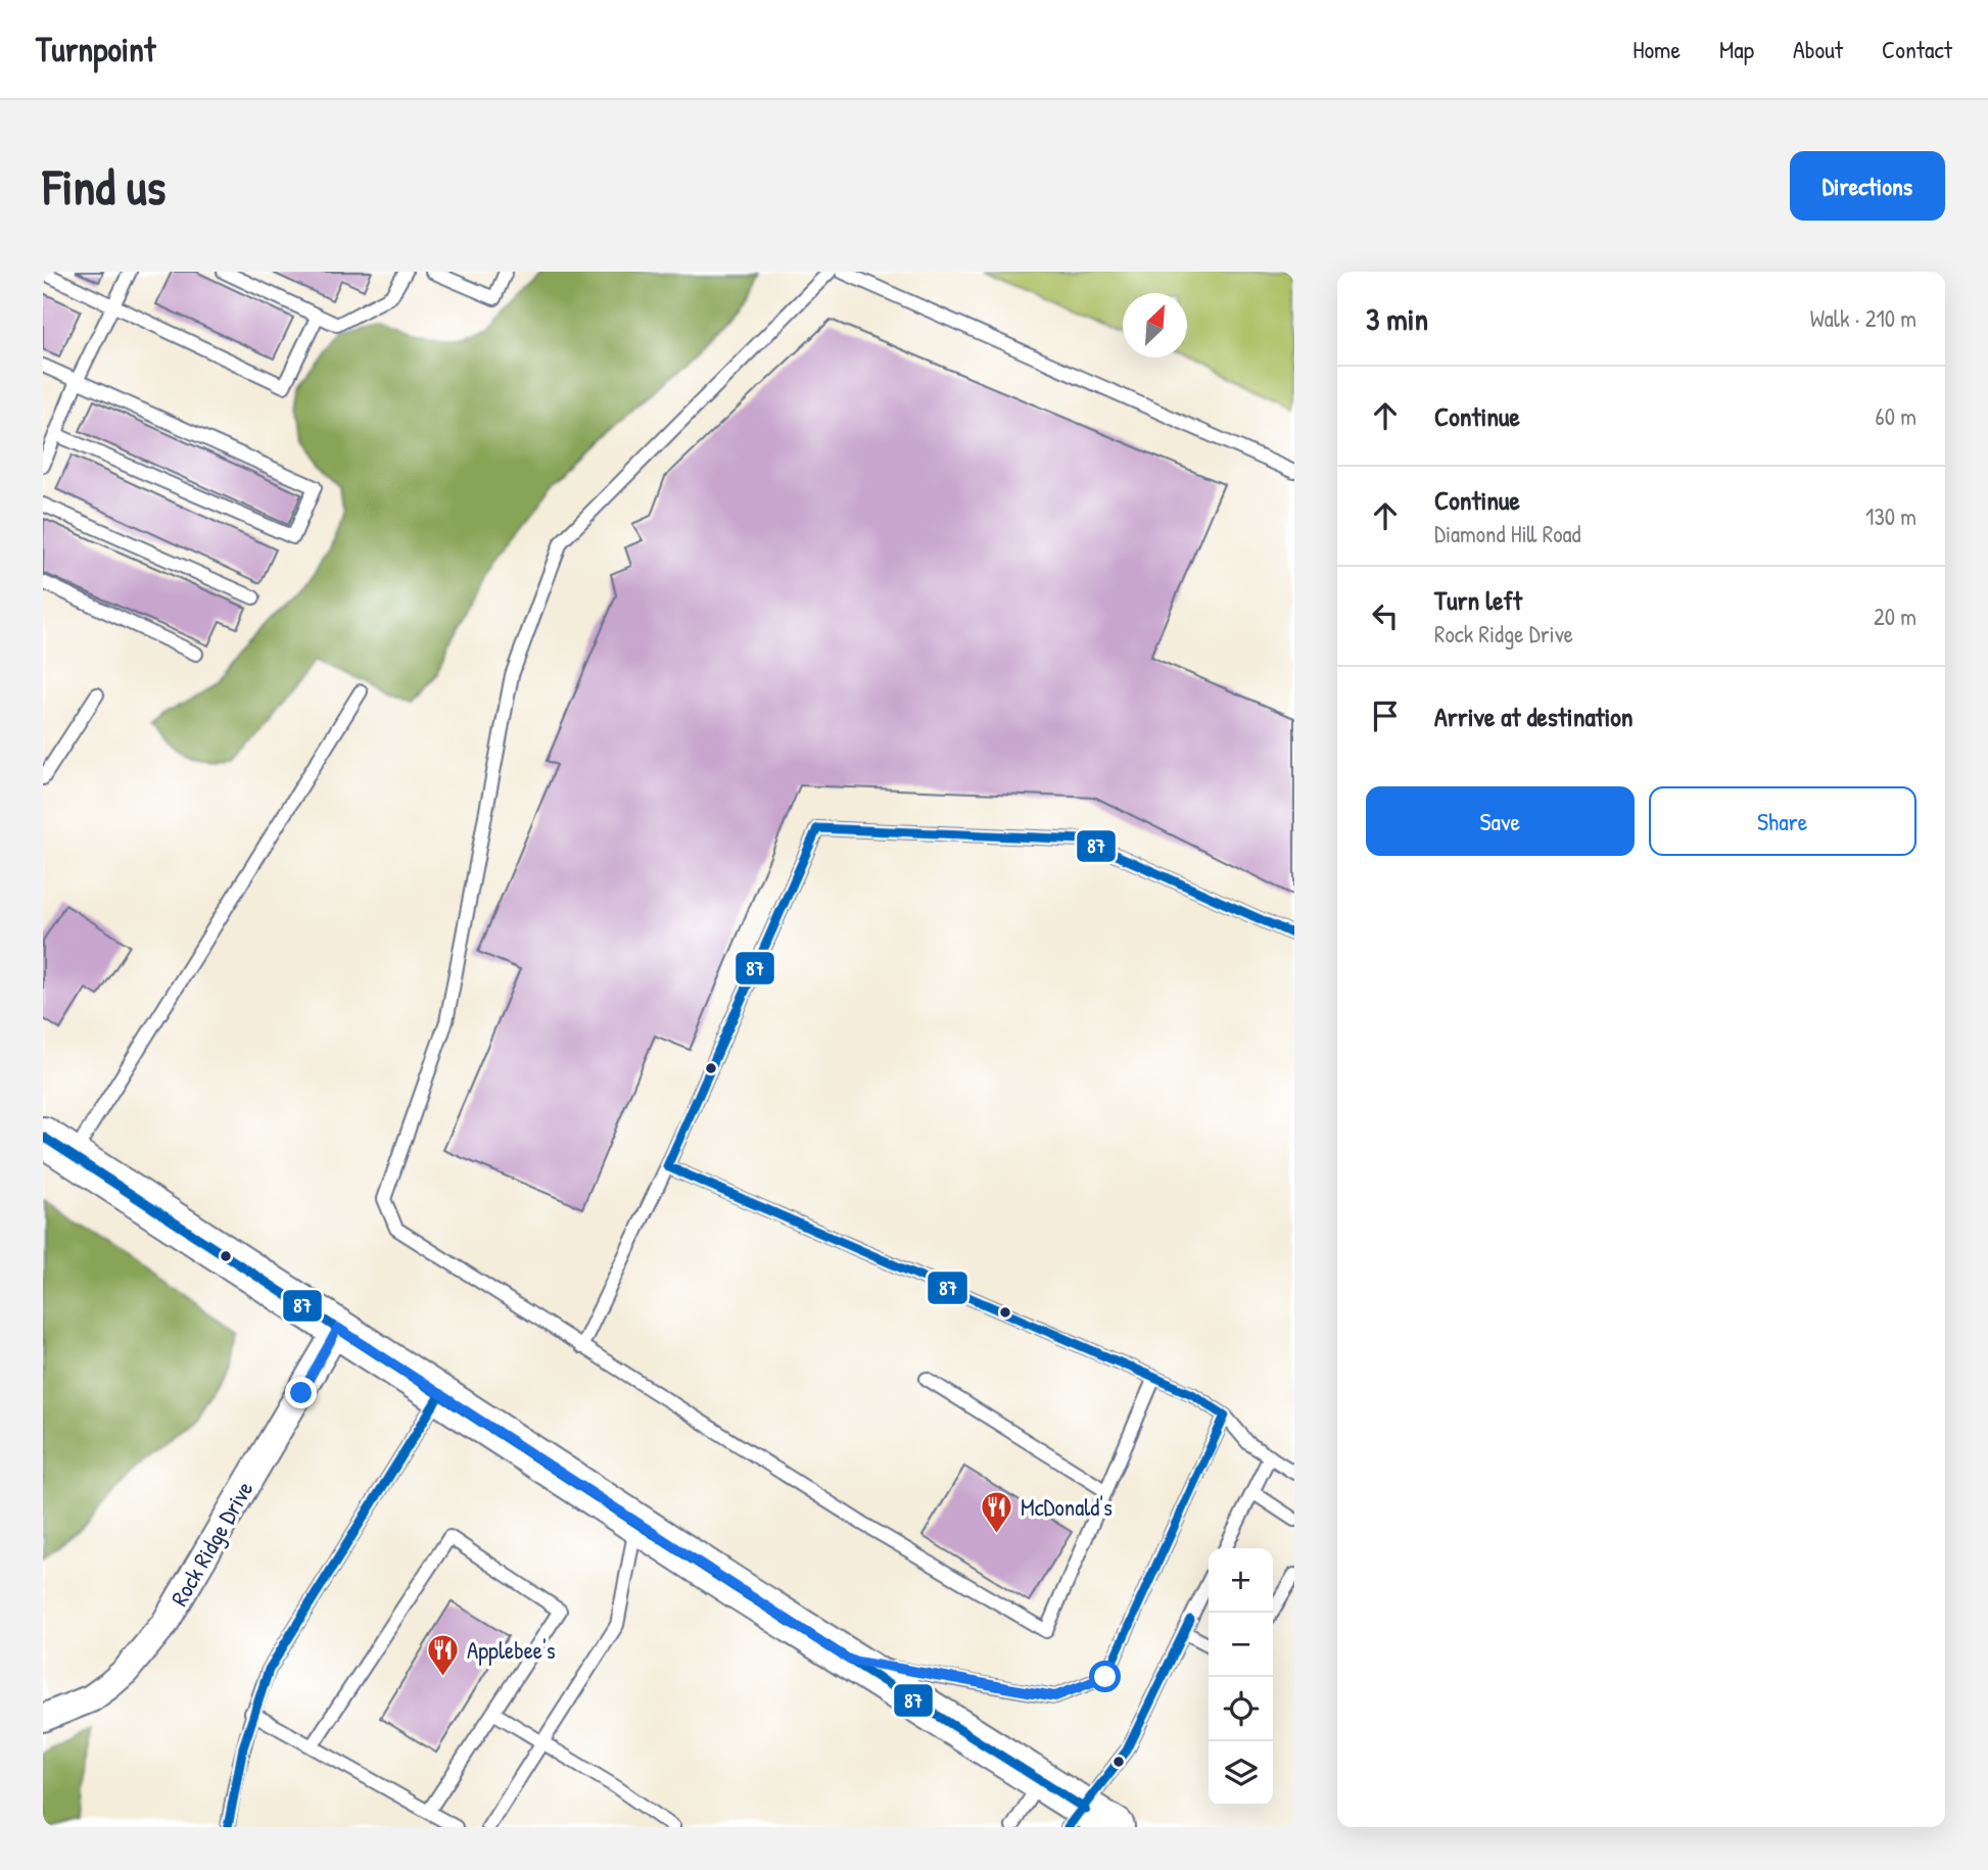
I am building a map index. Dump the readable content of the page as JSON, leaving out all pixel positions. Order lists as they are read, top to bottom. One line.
{"streets":{"street":["Rock Ridge Drive"]},"places":{"restaurant":["McDonald's","Applebee's"]},"lines":["transit line 87"],"north":"top right","page":{"header":"Turnpoint","nav":["Home","Map","About","Contact"],"buttons":["Directions",["Save","Share"]],"title":"Find us","heading":["3 min","Walk · 210 m"],"list":[["Continue","60 m"],["Continue","Diamond Hill Road","130 m"],["Turn left","Rock Ridge Drive","20 m"],"Arrive at destination"],"map_buttons":["+","−"]}}
